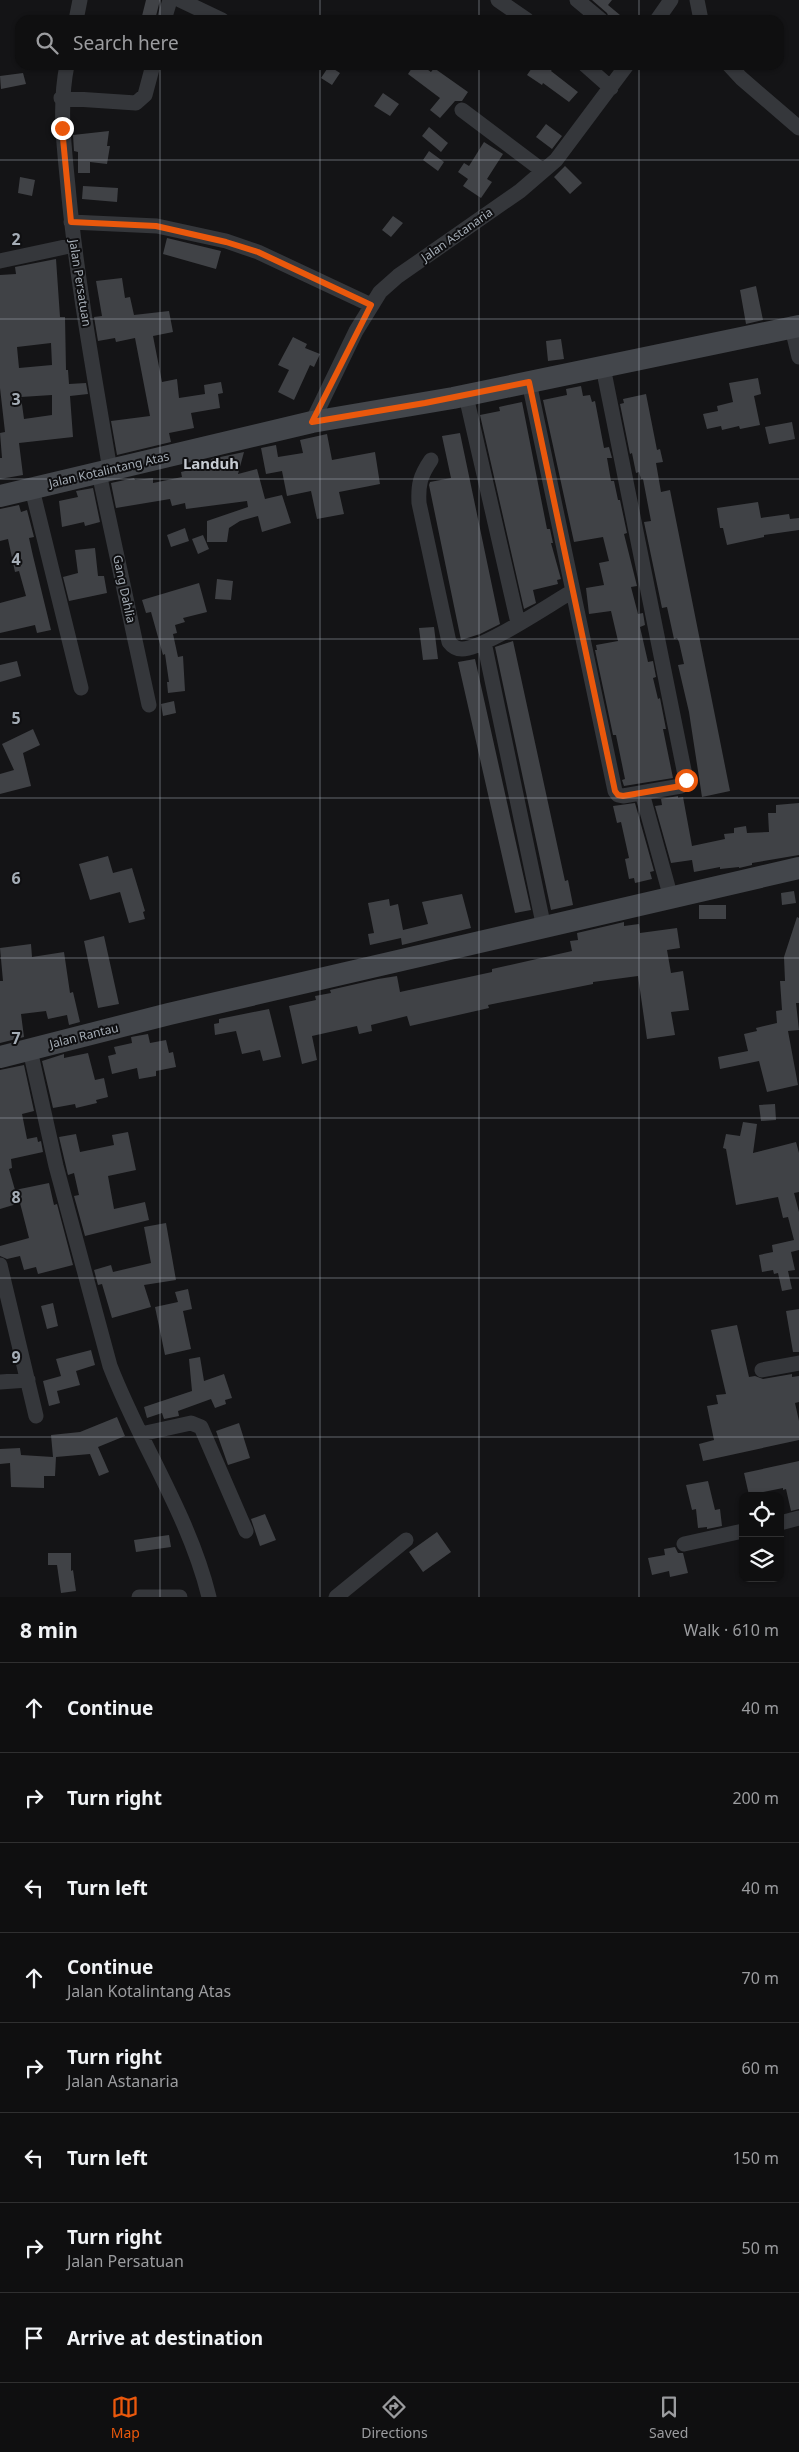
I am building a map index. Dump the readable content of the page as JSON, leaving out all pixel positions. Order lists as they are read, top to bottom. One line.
{"streets":{"main road":["Jalan Kotalintang Atas","Jalan Rantau"],"street":["Jalan Astanaria","Jalan Persatuan","Gang Dahlia"]},"crossings":[["Jalan Astanaria","Jalan Kotalintang Atas"],["Jalan Persatuan","Jalan Kotalintang Atas"],["Jalan Persatuan","Gang Dahlia"],["Jalan Kotalintang Atas","Gang Dahlia"]],"districts":["Landuh"],"page":{"search":"Search here","heading":["8 min","Walk · 610 m"],"list":[["Continue","40 m"],["Turn right","200 m"],["Turn left","40 m"],["Continue","Jalan Kotalintang Atas","70 m"],["Turn right","Jalan Astanaria","60 m"],["Turn left","150 m"],["Turn right","Jalan Persatuan","50 m"],"Arrive at destination"],"nav":["Map","Directions","Saved"]},"grid":{"rows":["2","3","4","5","6","7","8","9"]}}
